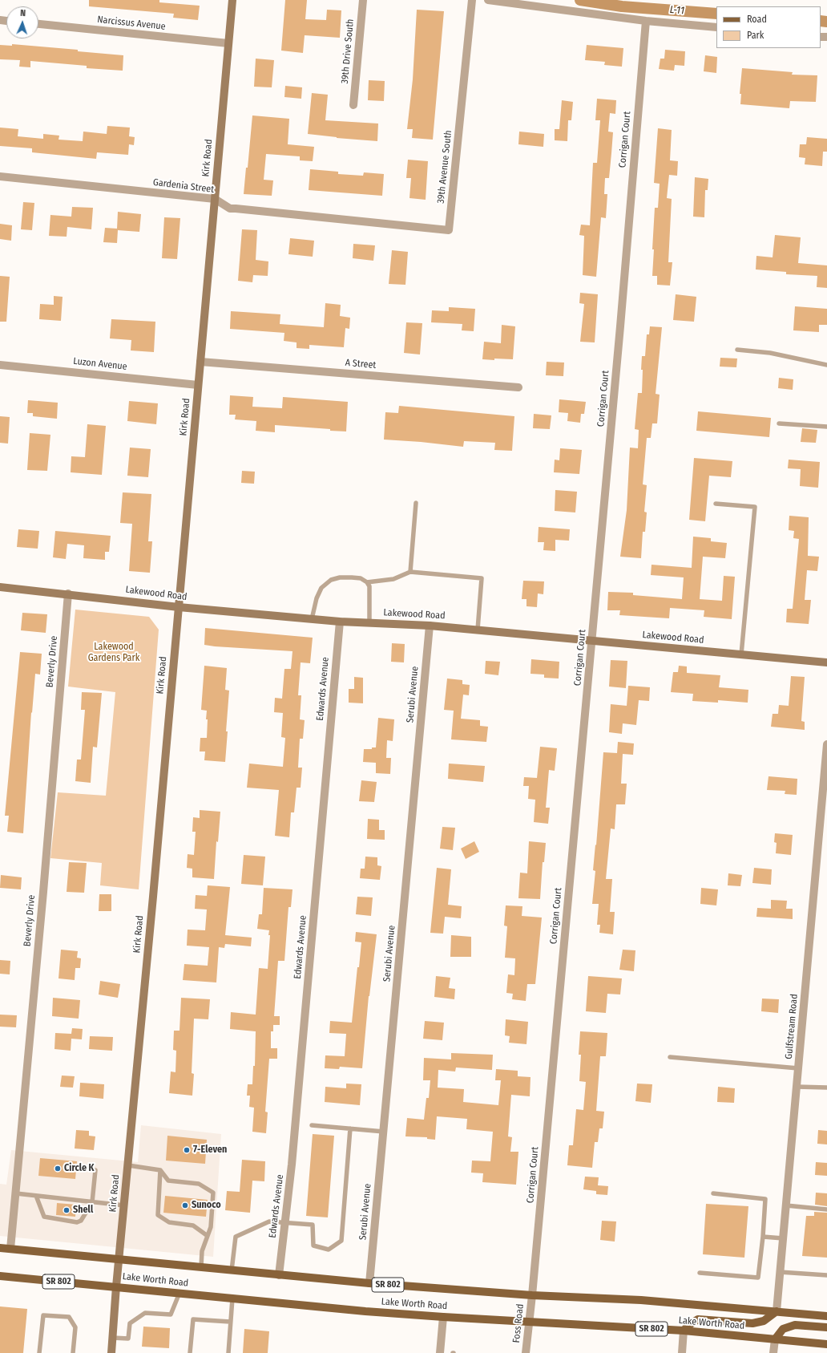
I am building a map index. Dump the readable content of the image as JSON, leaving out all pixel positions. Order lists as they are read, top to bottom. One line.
{"streets":{"main road":["Lake Worth Road","SR 802"],"street":["Narcissus Avenue","39th Drive South","Corrigan Court","Kirk Road","39th Avenue South","Gardenia Street","Luzon Avenue","A Street","Lakewood Road","Beverly Drive","Edwards Avenue","Serubi Avenue","Gulfstream Road","Foss Road"]},"crossings":[["Narcissus Avenue","Kirk Road"],["Corrigan Court","Lakewood Road"],["Corrigan Court","Lake Worth Road"],["Corrigan Court","Foss Road"],["Kirk Road","Gardenia Street"],["Kirk Road","Luzon Avenue"],["Kirk Road","A Street"],["Kirk Road","Lakewood Road"],["Kirk Road","Lake Worth Road"],["39th Avenue South","Gardenia Street"],["Lakewood Road","Beverly Drive"],["Lakewood Road","Edwards Avenue"],["Lakewood Road","Serubi Avenue"],["Beverly Drive","Lake Worth Road"],["Edwards Avenue","Lake Worth Road"],["Serubi Avenue","Lake Worth Road"],["Gulfstream Road","Lake Worth Road"],["Lake Worth Road","Foss Road"]],"water":["L-11"],"parks":["Lakewood Gardens Park"],"places":["7-Eleven","Circle K","Sunoco","Shell"],"legend":["Road","Park"],"north":"top"}
